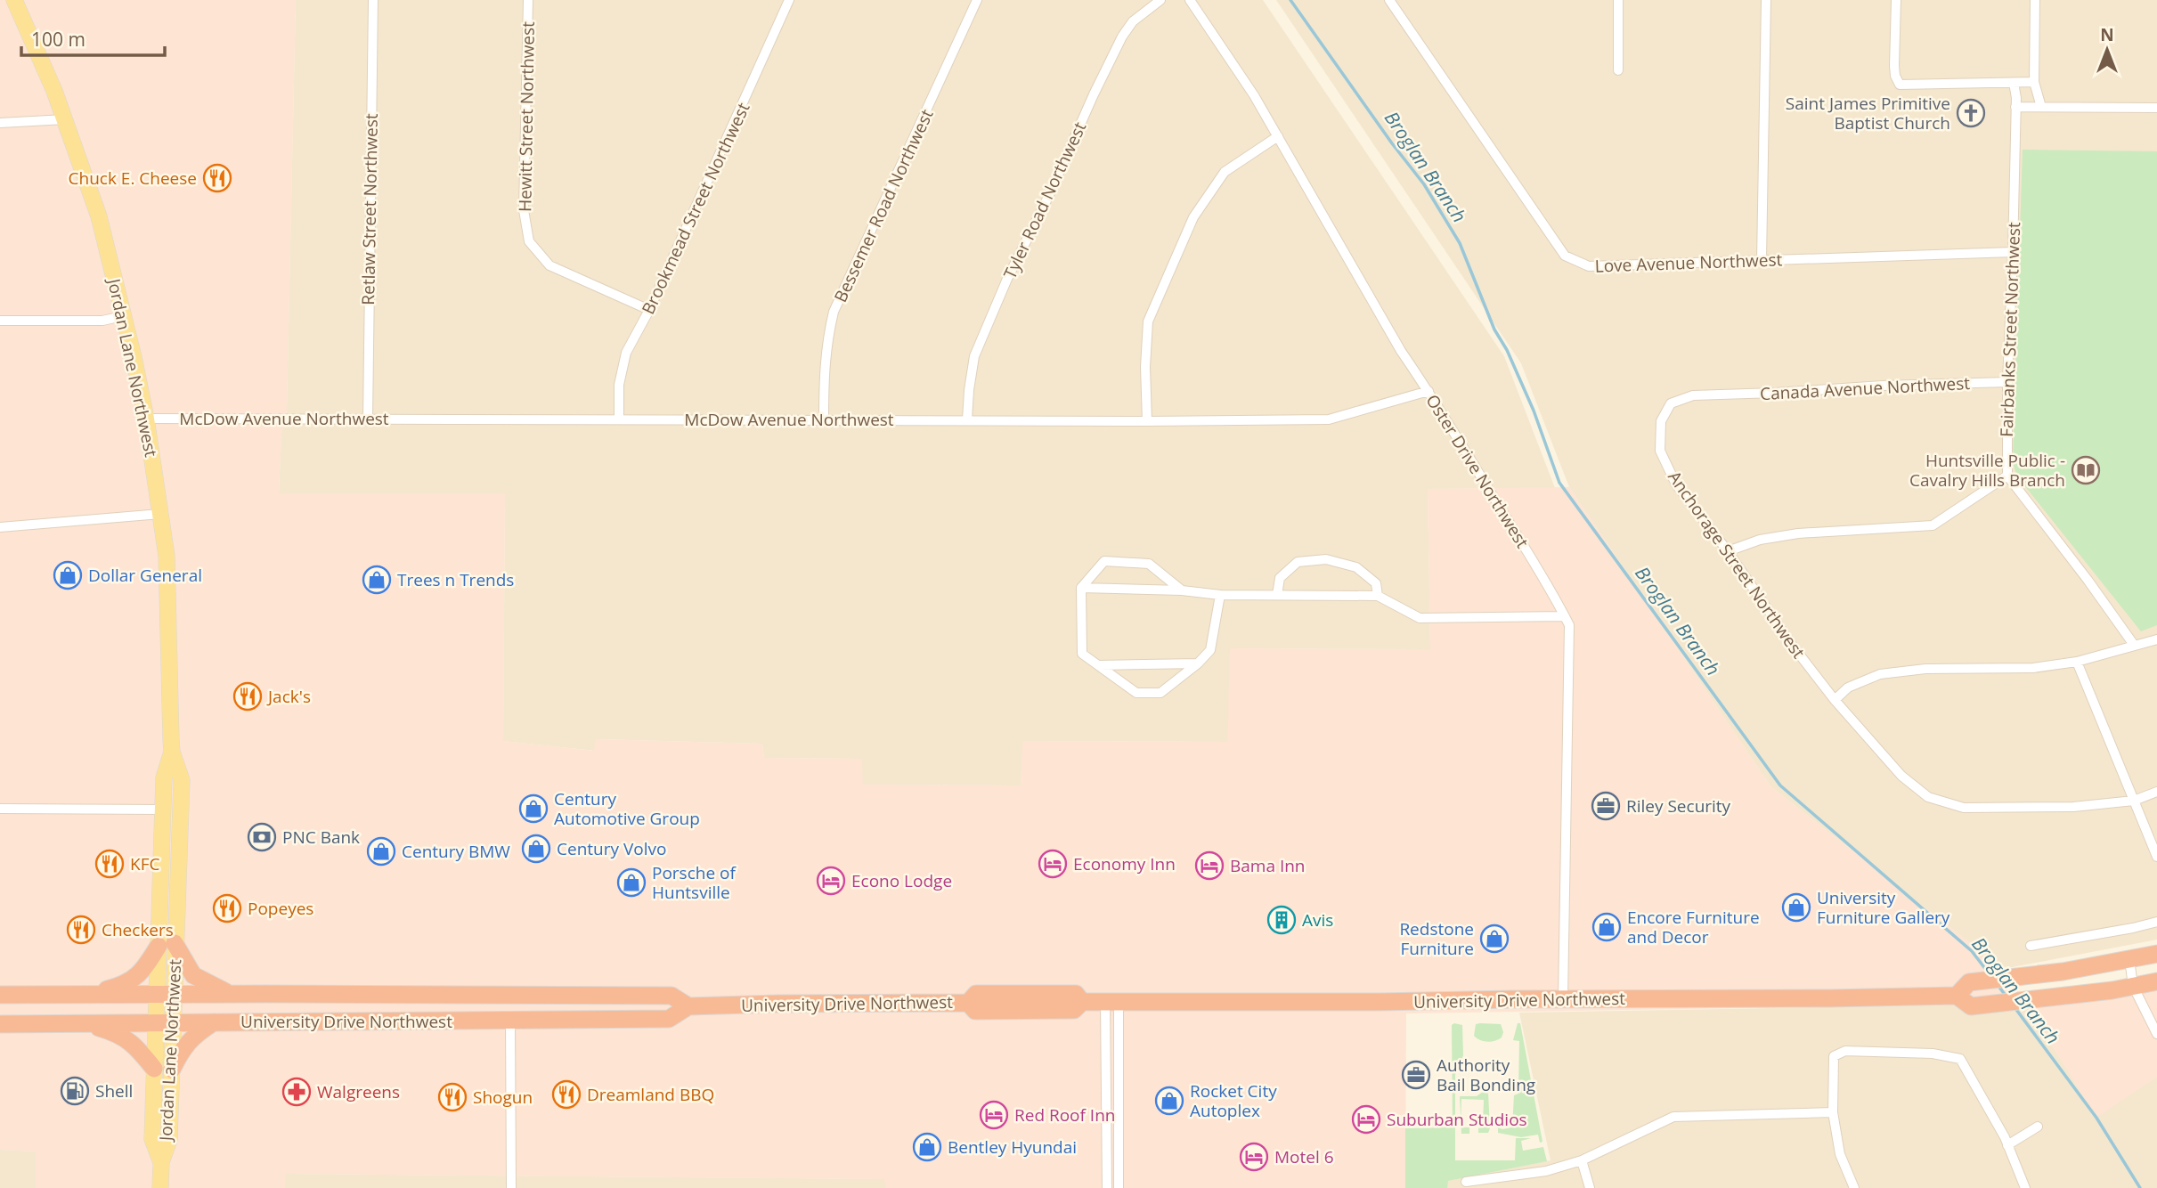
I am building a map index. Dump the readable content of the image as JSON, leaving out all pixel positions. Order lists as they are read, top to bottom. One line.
{"streets":{"highway":["University Drive Northwest"],"main road":["Jordan Lane Northwest"],"street":["Hewitt Street Northwest","Tyler Road Northwest","Bessemer Road Northwest","Brookmead Street Northwest","Retlaw Street Northwest","Love Avenue Northwest","Fairbanks Street Northwest","Canada Avenue Northwest","McDow Avenue Northwest","Oster Drive Northwest","Anchorage Street Northwest"]},"crossings":[["Hewitt Street Northwest","Brookmead Street Northwest"],["Tyler Road Northwest","McDow Avenue Northwest"],["Bessemer Road Northwest","McDow Avenue Northwest"],["Brookmead Street Northwest","McDow Avenue Northwest"],["Retlaw Street Northwest","McDow Avenue Northwest"],["Love Avenue Northwest","Fairbanks Street Northwest"],["Fairbanks Street Northwest","Canada Avenue Northwest"],["Jordan Lane Northwest","McDow Avenue Northwest"],["Jordan Lane Northwest","University Drive Northwest"],["Canada Avenue Northwest","Anchorage Street Northwest"],["McDow Avenue Northwest","Oster Drive Northwest"],["Oster Drive Northwest","University Drive Northwest"]],"water":["Broglan Branch"],"places":{"church":["Saint James Primitive Baptist Church"],"restaurant":["Chuck E. Cheese","Jack's","KFC","Popeyes","Checkers","Dreamland BBQ","Shogun"],"library":["Huntsville Public - Cavalry Hills Branch"],"shop":["Dollar General","Trees n Trends","Century Automotive Group","Century Volvo","Century BMW","Porsche of Huntsville","University Furniture Gallery","Encore Furniture and Decor","Redstone Furniture","Rocket City Autoplex","Bentley Hyundai"],"office":["Riley Security","Authority Bail Bonding"],"bank":["PNC Bank"],"hotel":["Economy Inn","Bama Inn","Econo Lodge","Red Roof Inn","Suburban Studios","Motel 6"],"building":["Avis"],"fuel station":["Shell"],"pharmacy":["Walgreens"]},"scale_bar":"100 m","north":"top"}
